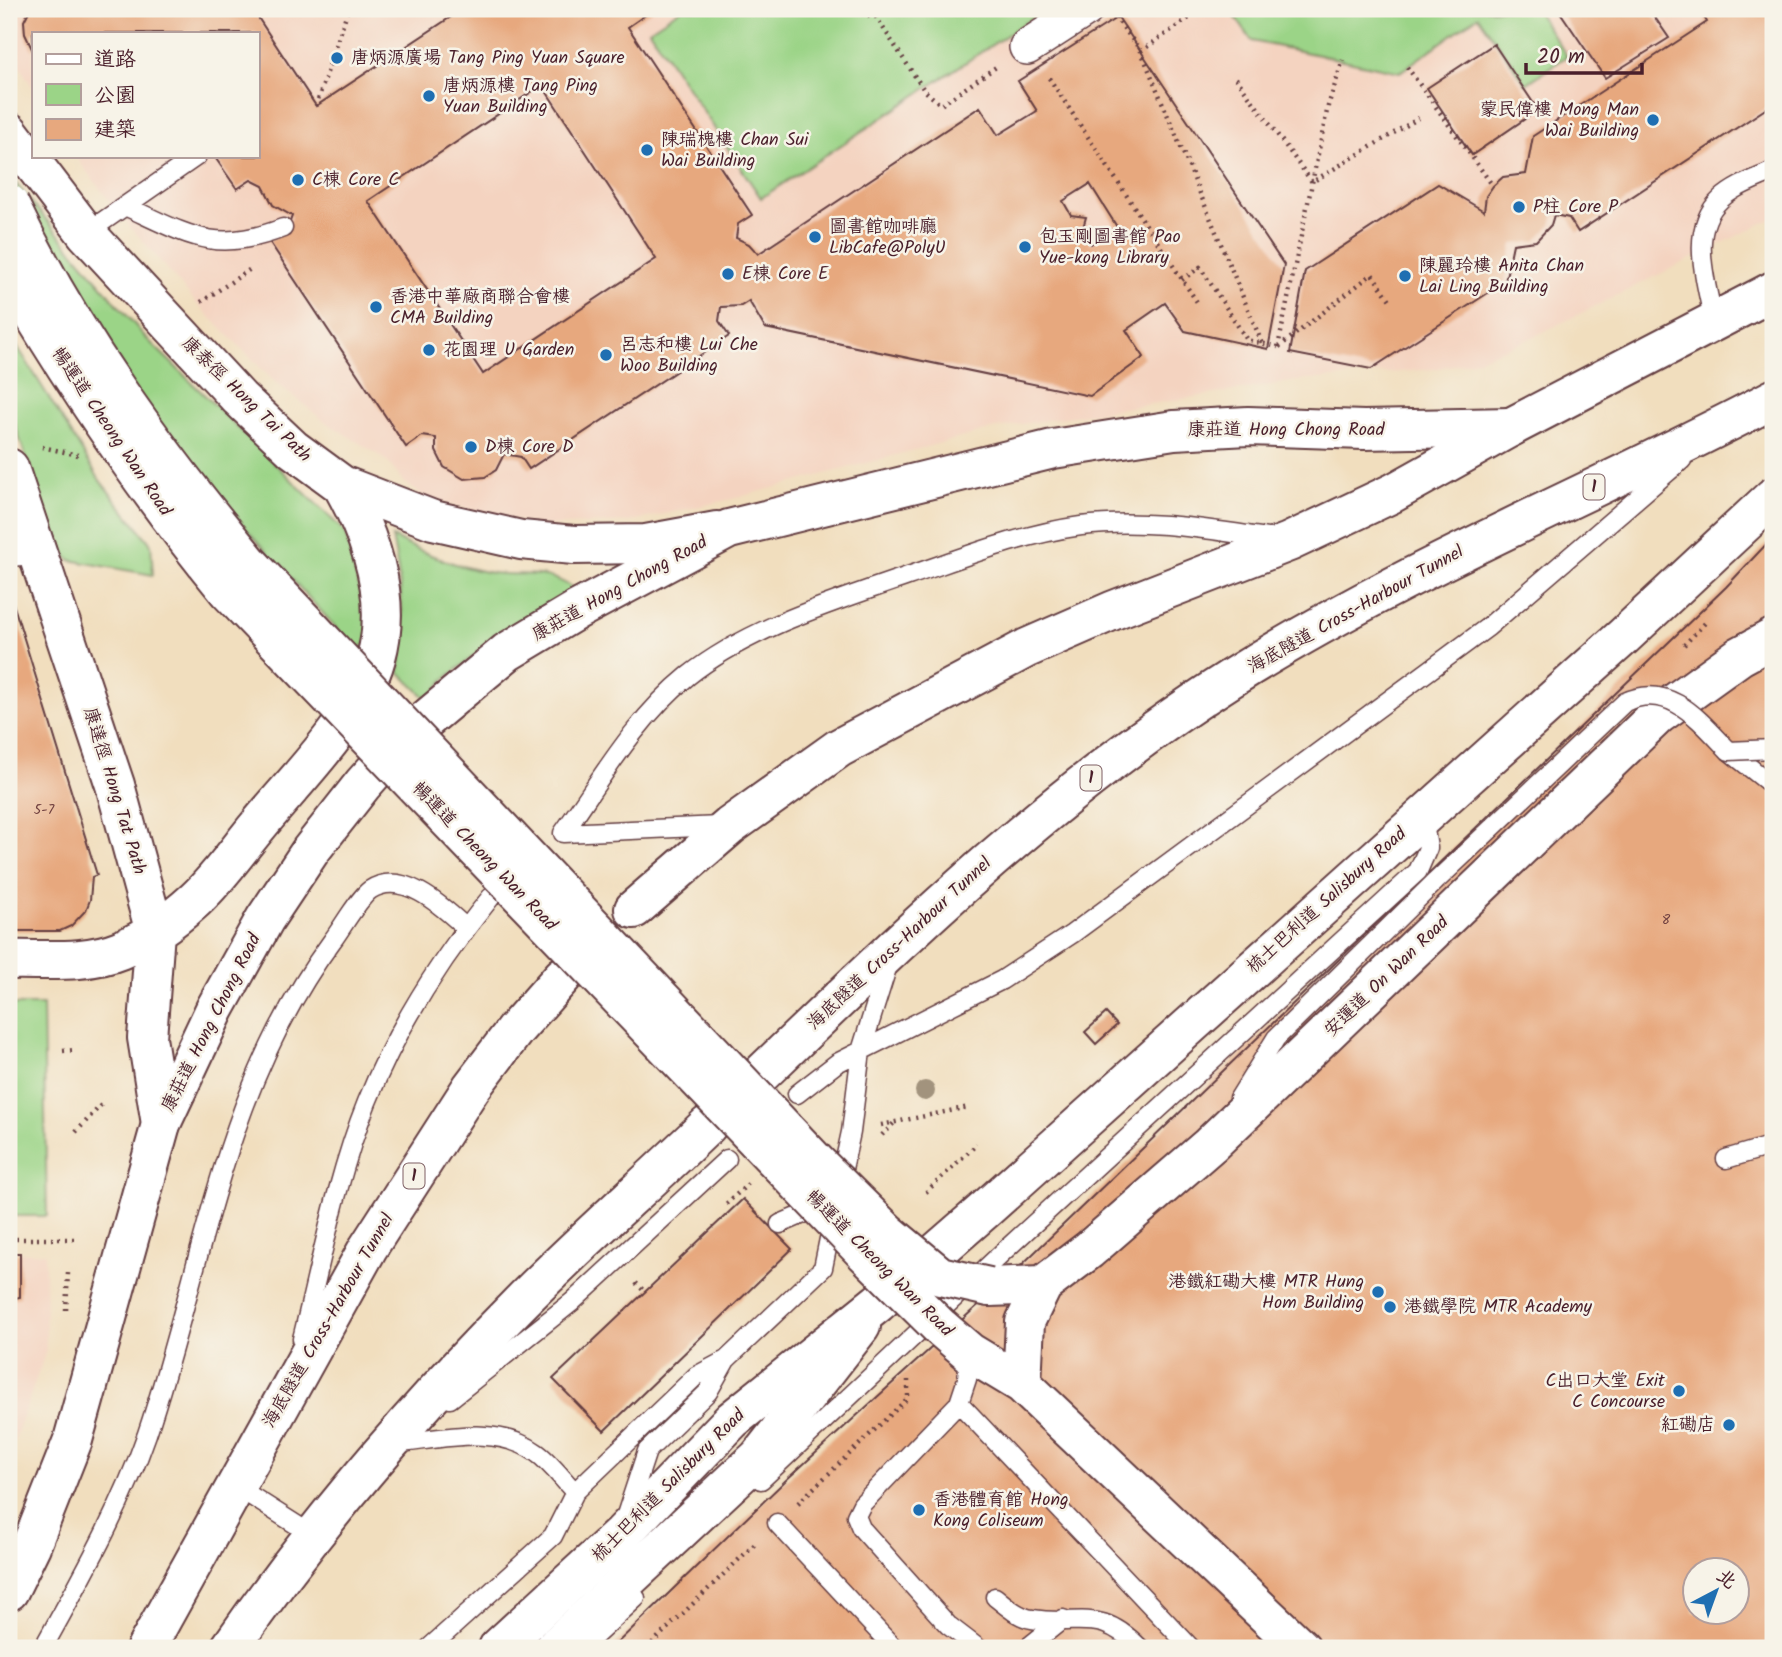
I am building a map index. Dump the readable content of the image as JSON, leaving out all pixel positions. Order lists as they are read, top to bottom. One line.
{"streets":{"main road":["康泰徑 Hong Tai Path","康莊道 Hong Chong Road","暢運道 Cheong Wan Road","1","海底隧道 Cross-Harbour Tunnel","康達徑 Hong Tat Path","梳士巴利道 Salisbury Road","安運道 On Wan Road"]},"crossings":[["康泰徑 Hong Tai Path","康莊道 Hong Chong Road"],["康莊道 Hong Chong Road","康達徑 Hong Tat Path"],["暢運道 Cheong Wan Road","安運道 On Wan Road"]],"places":["唐炳源廣場 Tang Ping Yuan Square","唐炳源樓 Tang Ping Yuan Building","蒙民偉樓 Mong Man Wai Building","陳瑞槐樓 Chan Sui Wai Building","C棟 Core C","P柱 Core P","圖書館咖啡廳 LibCafe@PolyU","包玉剛圖書館 Pao Yue-kong Library","E棟 Core E","陳麗玲樓 Anita Chan Lai Ling Building","香港中華廠商聯合會樓 CMA Building","花園理 U Garden","呂志和樓 Lui Che Woo Building","D棟 Core D","港鐵紅磡大樓 MTR Hung Hom Building","港鐵學院 MTR Academy","C出口大堂 Exit C Concourse","紅磡店","香港體育館 Hong Kong Coliseum"],"house_numbers":["5-7","8"],"legend":["道路","公園","建築"],"scale_bar":"20 m","north":"top right"}
